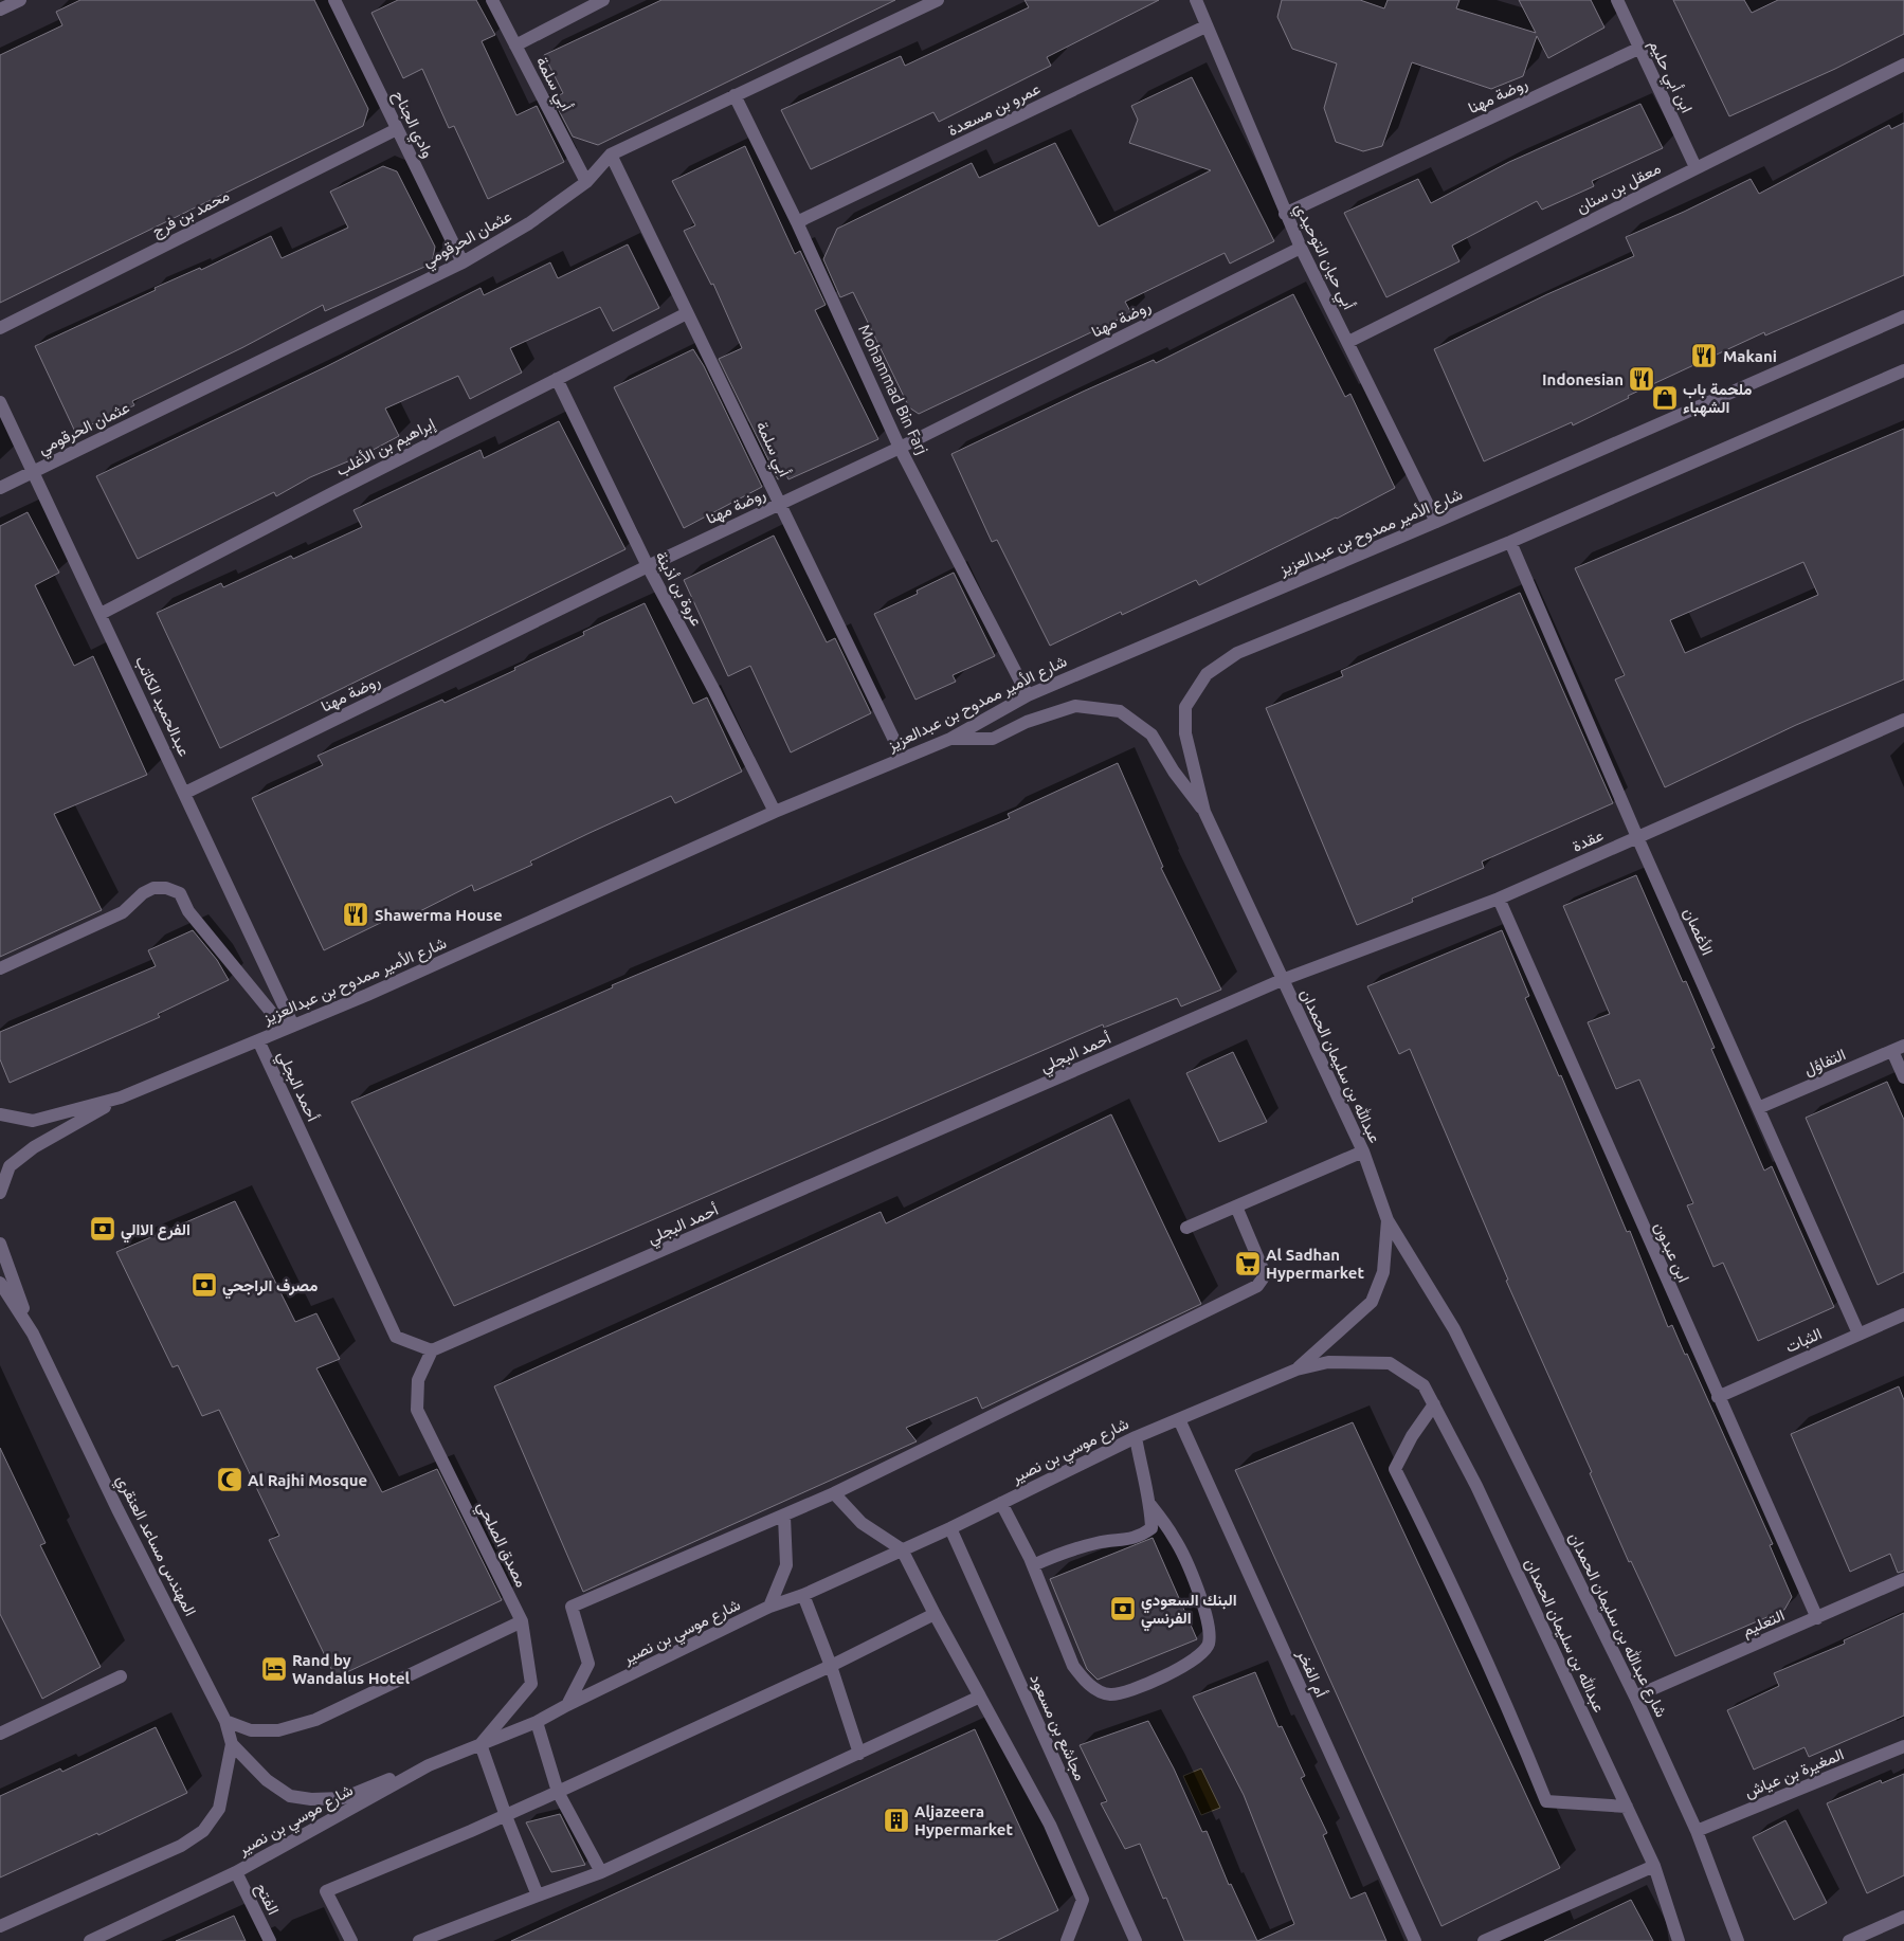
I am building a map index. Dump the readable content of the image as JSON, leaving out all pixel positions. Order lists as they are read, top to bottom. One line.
{"streets":{"street":["ابن أبي حليم","أبي سلمة","روضة مهنا","عمرو بن مسعدة","وادي الجناح","معقل بن سنان","محمد بن فرج","عثمان الحرقومي","أبي حيان التوحيدي","Mohammad Bin Farj","إبراهيم بن الأغلب","شارع الأمير ممدوح بن عبدالعزيز","عروة بن أذينة","عبدالحميد الكاتب","عقدة","الأغصان","أحمد البجلي","التفاؤل","عبدالله بن سليمان الحمدان","ابن عبدون","الثبات","شارع موسي بن نصير","مصدق الصلحي","المهندس مساعد العنقري","التعليم","شارع عبدالله بن سليمان الحمدان","أم الفخر","مجاشع بن مسعود","المغيرة بن عياش","الفتح"]},"crossings":[["ابن أبي حليم","روضة مهنا"],["ابن أبي حليم","معقل بن سنان"],["أبي سلمة","روضة مهنا"],["أبي سلمة","عثمان الحرقومي"],["أبي سلمة","إبراهيم بن الأغلب"],["أبي سلمة","شارع الأمير ممدوح بن عبدالعزيز"],["روضة مهنا","أبي حيان التوحيدي"],["روضة مهنا","Mohammad Bin Farj"],["روضة مهنا","عروة بن أذينة"],["روضة مهنا","عبدالحميد الكاتب"],["عمرو بن مسعدة","أبي حيان التوحيدي"],["عمرو بن مسعدة","Mohammad Bin Farj"],["وادي الجناح","محمد بن فرج"],["وادي الجناح","عثمان الحرقومي"],["معقل بن سنان","أبي حيان التوحيدي"],["عثمان الحرقومي","Mohammad Bin Farj"],["عثمان الحرقومي","عبدالحميد الكاتب"],["أبي حيان التوحيدي","شارع الأمير ممدوح بن عبدالعزيز"],["Mohammad Bin Farj","شارع الأمير ممدوح بن عبدالعزيز"],["إبراهيم بن الأغلب","عروة بن أذينة"],["إبراهيم بن الأغلب","عبدالحميد الكاتب"],["شارع الأمير ممدوح بن عبدالعزيز","عروة بن أذينة"],["شارع الأمير ممدوح بن عبدالعزيز","عبدالحميد الكاتب"],["شارع الأمير ممدوح بن عبدالعزيز","أحمد البجلي"],["عقدة","الأغصان"],["عقدة","أحمد البجلي"],["عقدة","عبدالله بن سليمان الحمدان"],["عقدة","ابن عبدون"],["الأغصان","التفاؤل"],["الأغصان","الثبات"],["أحمد البجلي","عبدالله بن سليمان الحمدان"],["أحمد البجلي","مصدق الصلحي"],["عبدالله بن سليمان الحمدان","شارع موسي بن نصير"],["عبدالله بن سليمان الحمدان","شارع عبدالله بن سليمان الحمدان"],["ابن عبدون","الثبات"],["ابن عبدون","التعليم"],["شارع موسي بن نصير","مصدق الصلحي"],["شارع موسي بن نصير","أم الفخر"],["شارع موسي بن نصير","مجاشع بن مسعود"],["شارع موسي بن نصير","الفتح"],["التعليم","شارع عبدالله بن سليمان الحمدان"],["شارع عبدالله بن سليمان الحمدان","المغيرة بن عياش"]],"places":{"restaurant":["Makani","Indonesian","Shawerma House"],"shop":["ملحمة باب الشهباء"],"bank":["الفرع الاالي","مصرف الراجحي","البنك السعودي الفرنسي"],"supermarket":["Al Sadhan Hypermarket"],"mosque":["Al Rajhi Mosque"],"hotel":["Rand by Wandalus Hotel"],"building":["Aljazeera Hypermarket"]}}
